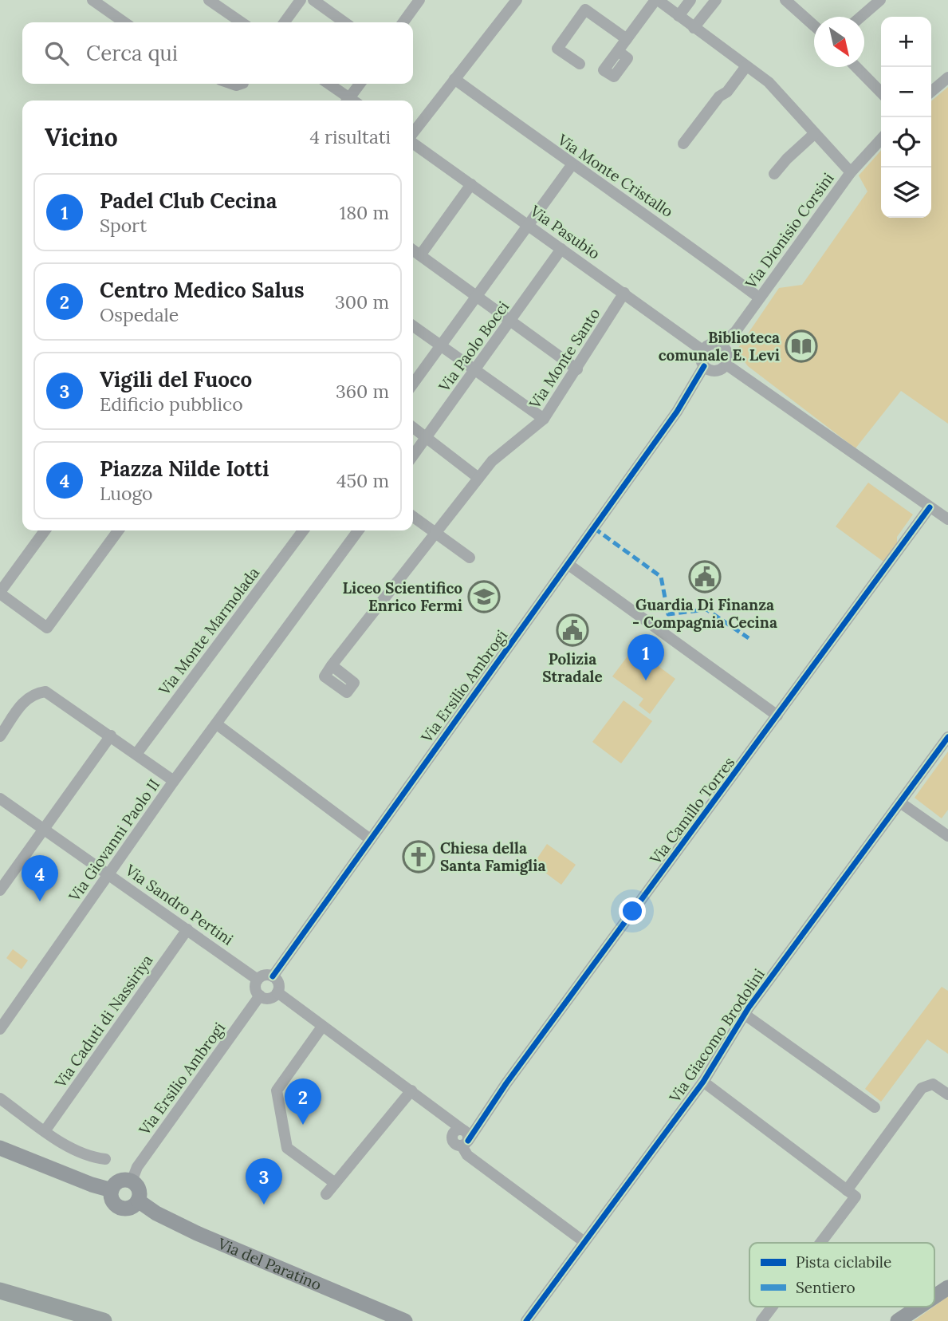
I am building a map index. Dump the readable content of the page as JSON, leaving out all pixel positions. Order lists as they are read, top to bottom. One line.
{"streets":{"main road":["Via del Paratino"],"street":["Via Monte Cristallo","Via Dionisio Corsini","Via Pasubio","Via Paolo Bocci","Via Monte Santo","Via Monte Marmolada","Via Ersilio Ambrogi","Via Camillo Torres","Via Giovanni Paolo II","Via Sandro Pertini","Via Caduti di Nassiriya","Via Giacomo Brodolini"]},"crossings":[["Via Monte Cristallo","Via Dionisio Corsini"],["Via Dionisio Corsini","Via Pasubio"],["Via Dionisio Corsini","Via Ersilio Ambrogi"],["Via Pasubio","Via Paolo Bocci"],["Via Pasubio","Via Monte Santo"],["Via Pasubio","Via Ersilio Ambrogi"],["Via Ersilio Ambrogi","Via Sandro Pertini"],["Via Ersilio Ambrogi","Via del Paratino"],["Via Giovanni Paolo II","Via Sandro Pertini"],["Via Sandro Pertini","Via Caduti di Nassiriya"]],"places":{"library":["Biblioteca comunale E. Levi"],"public building":["Guardia Di Finanza - Compagnia Cecina","Polizia Stradale"],"school or university":["Liceo Scientifico Enrico Fermi"],"church":["Chiesa della Santa Famiglia"]},"legend":["Pista ciclabile","Sentiero"],"north":"bottom right","page":{"map_buttons":["+","−"],"search":"Cerca qui","heading":["Vicino","4 risultati"],"list":[{"mark":"1","name":"Padel Club Cecina","note":"Sport","value":"180 m"},{"mark":"2","name":"Centro Medico Salus","note":"Ospedale","value":"300 m"},{"mark":"3","name":"Vigili del Fuoco","note":"Edificio pubblico","value":"360 m"},{"mark":"4","name":"Piazza Nilde Iotti","note":"Luogo","value":"450 m"}],"pins":["1","4","2","3"]}}
